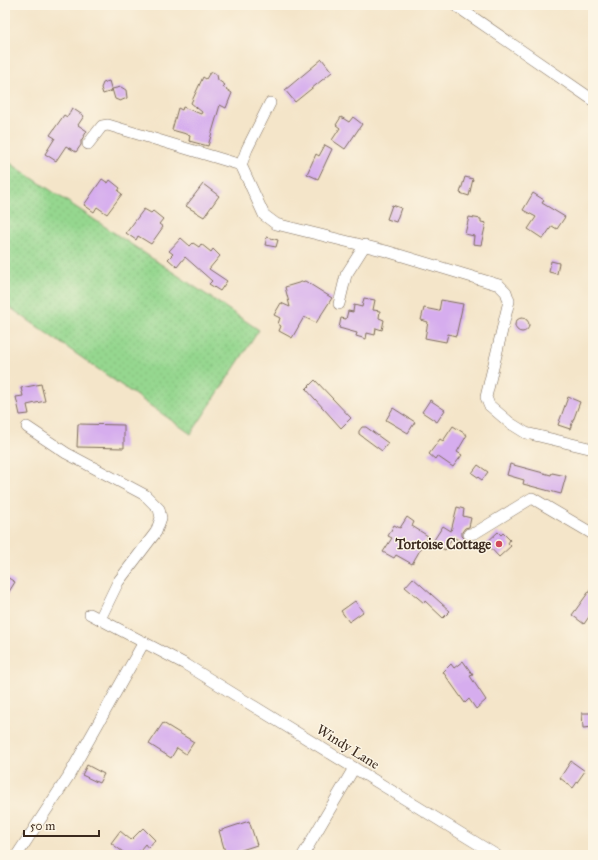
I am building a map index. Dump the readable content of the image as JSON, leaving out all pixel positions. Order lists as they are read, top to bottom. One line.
{"streets":{"street":["Windy Lane"]},"places":["Tortoise Cottage"],"scale_bar":"50 m"}
